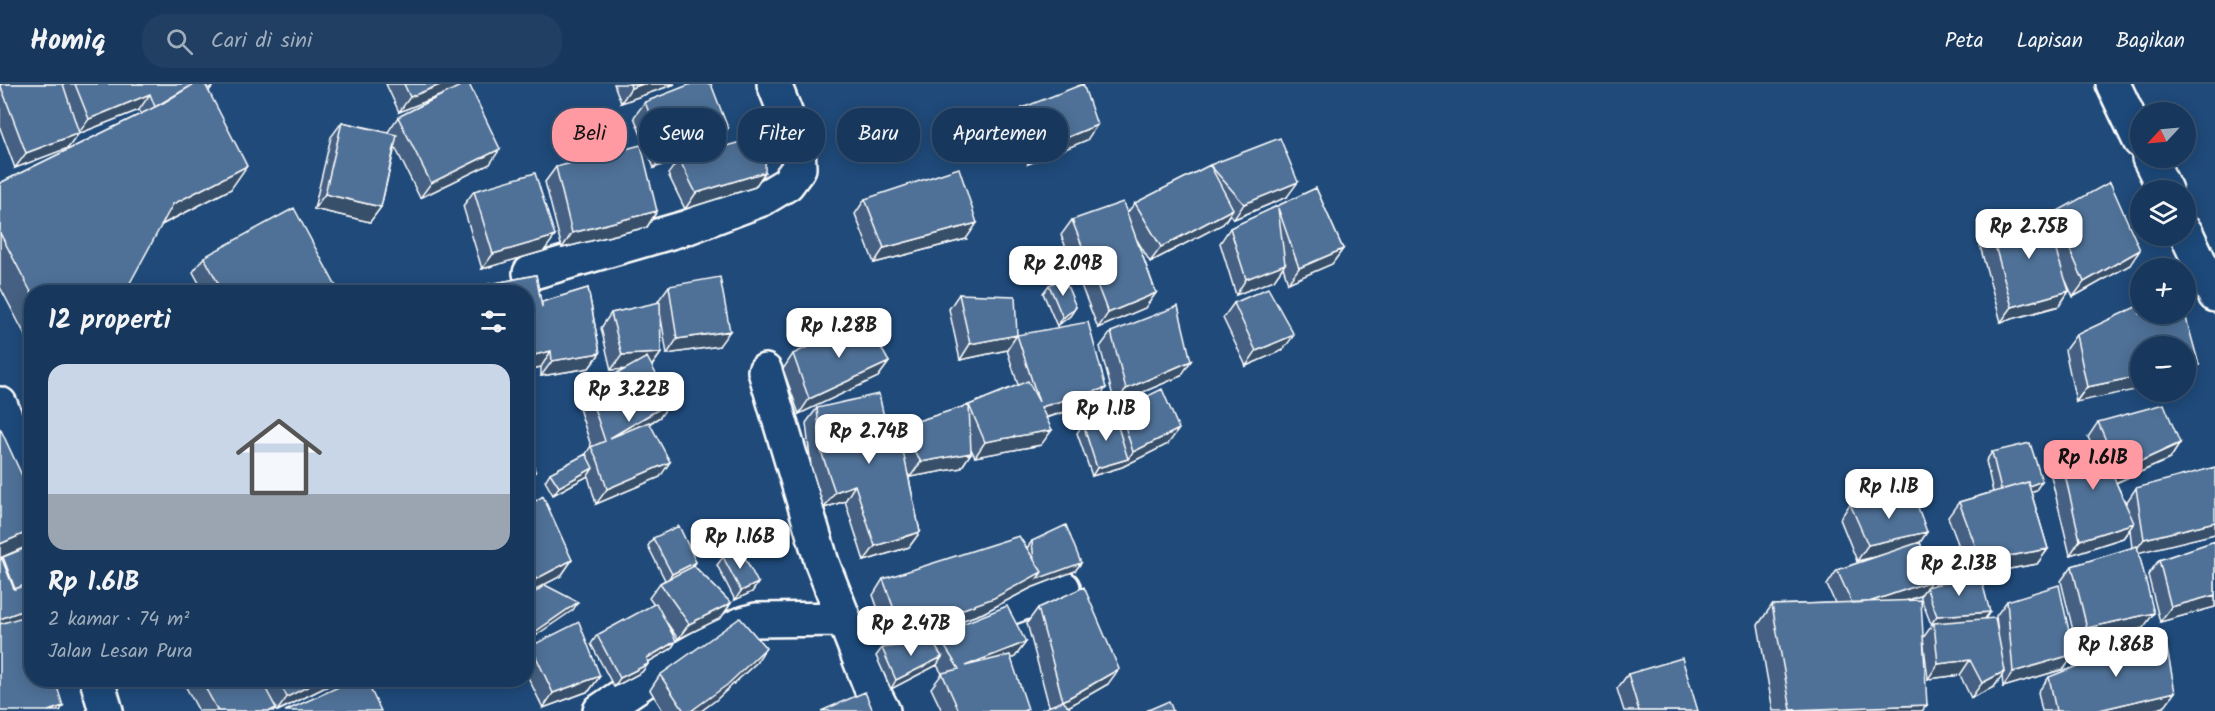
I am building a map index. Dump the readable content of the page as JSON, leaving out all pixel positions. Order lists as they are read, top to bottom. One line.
{"north":"bottom left","page":{"header":"Homiq","search":"Cari di sini","nav":["Peta","Lapisan","Bagikan"],"map_buttons":["+","−"],"chip":["Beli","Sewa","Filter","Baru","Apartemen"],"price":["Rp 2.75B","Rp 2.09B","Rp 1.28B","Rp 3.22B","Rp 1.1B","Rp 2.74B","Rp 1.61B","Rp 1.1B","Rp 1.16B","Rp 2.13B","Rp 2.47B","Rp 1.86B"],"heading":"12 properti","list":[{"name":"Rp 1.61B","note":"2 kamar · 74 m² · Jalan Lesan Pura"}]}}
